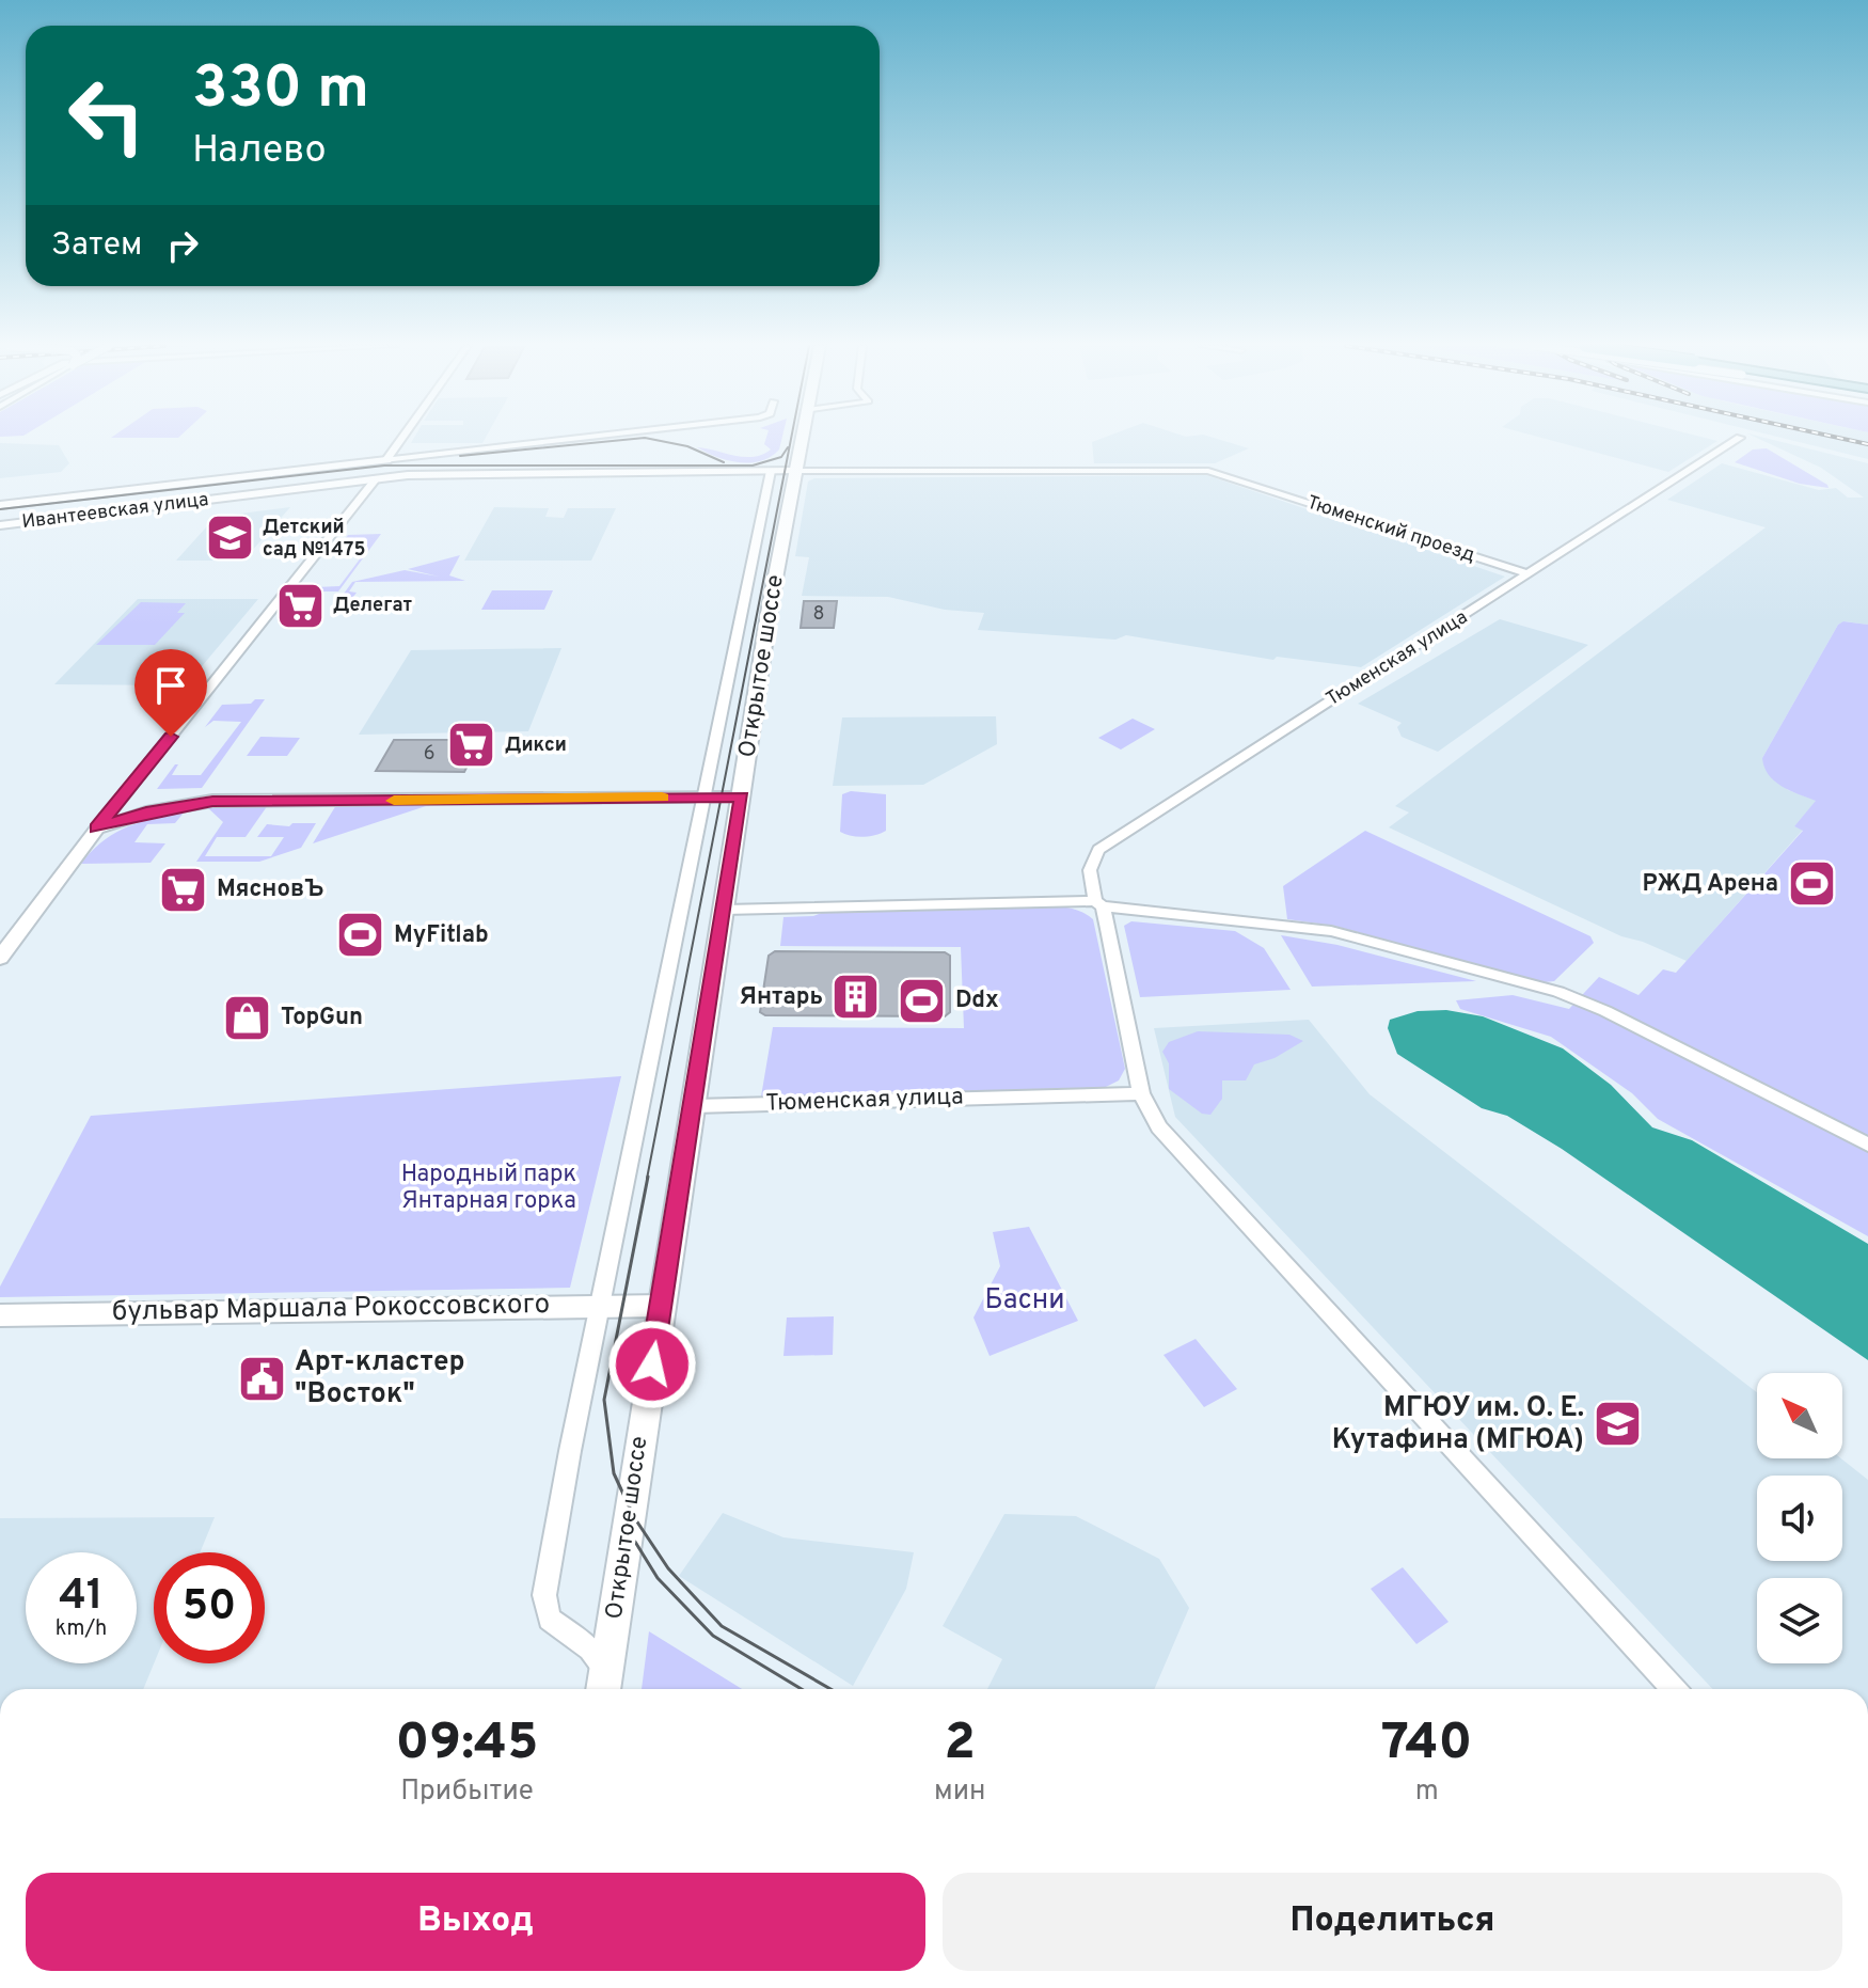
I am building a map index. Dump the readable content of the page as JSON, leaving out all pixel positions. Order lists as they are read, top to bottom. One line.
{"streets":{"main road":["Открытое шоссе"],"street":["Ивантеевская улица","Тюменский проезд","Тюменская улица","бульвар Маршала Рокоссовского"]},"crossings":[["Ивантеевская улица","Тюменский проезд"],["Ивантеевская улица","Открытое шоссе"],["Тюменский проезд","Тюменская улица"],["Тюменский проезд","Открытое шоссе"],["Тюменская улица","Открытое шоссе"],["Открытое шоссе","бульвар Маршала Рокоссовского"]],"parks":["Народный парк Янтарная горка","Басни"],"places":{"school or university":["Детский сад №1475","МГЮУ им. О. Е. Кутафина (МГЮА)"],"supermarket":["Делегат","Дикси","МясновЪ"],"sports":["РЖД Арена","MyFitlab","Ddx"],"building":["Янтарь"],"shop":["TopGun"],"public building":["Арт-кластер \"Восток\""]},"house_numbers":["8","6"],"north":"top left","page":{"turn":["330 m","Налево"],"then":"Затем","speed":"41 km/h","limit":"50","eta":["09:45","Прибытие","2","мин","740","m"],"buttons":["Выход","Поделиться"]}}
